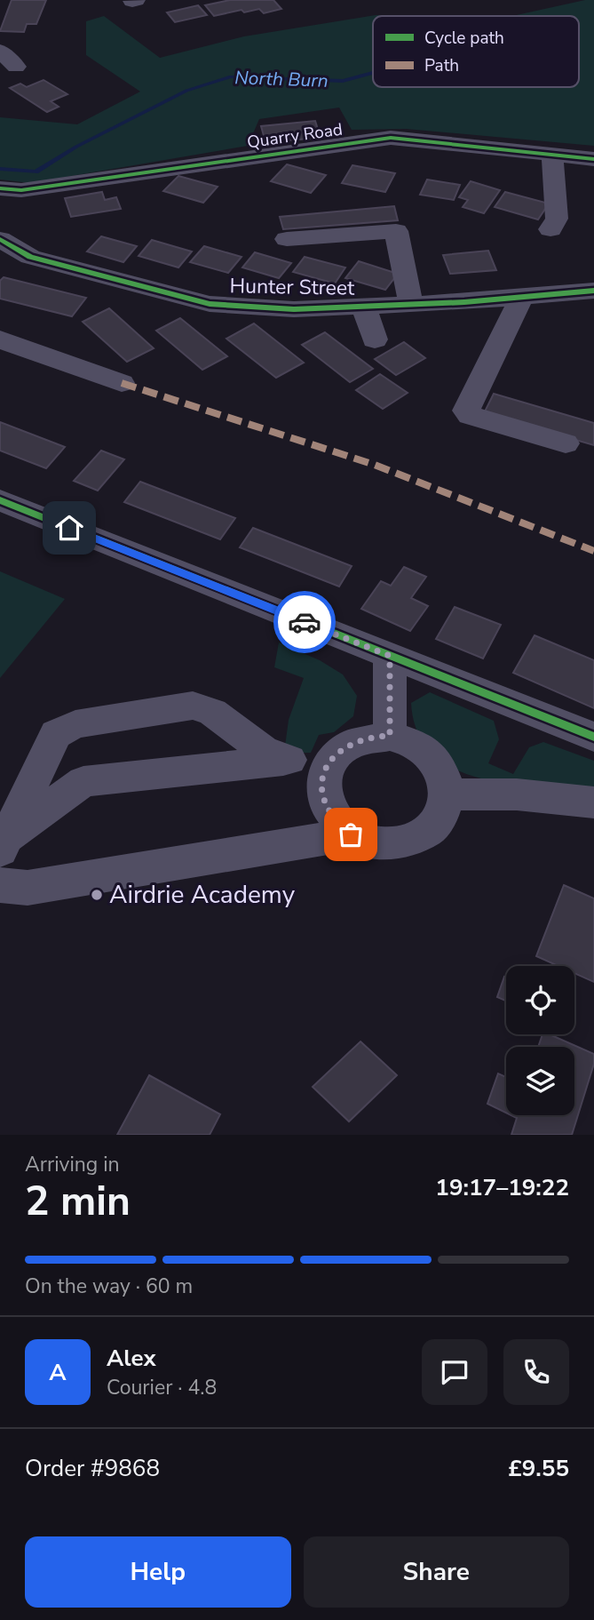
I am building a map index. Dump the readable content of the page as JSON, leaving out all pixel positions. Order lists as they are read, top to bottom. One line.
{"streets":{"street":["Quarry Road","Hunter Street"]},"water":["North Burn"],"places":["Airdrie Academy"],"legend":["Cycle path","Path"],"page":{"heading":["2 min","Arriving in","19:17–19:22"],"panel":["Alex","Courier · 4.8","Order #9868","£9.55"],"bar":"On the way · 60 m","round":"A","buttons":["Help","Share"]}}
